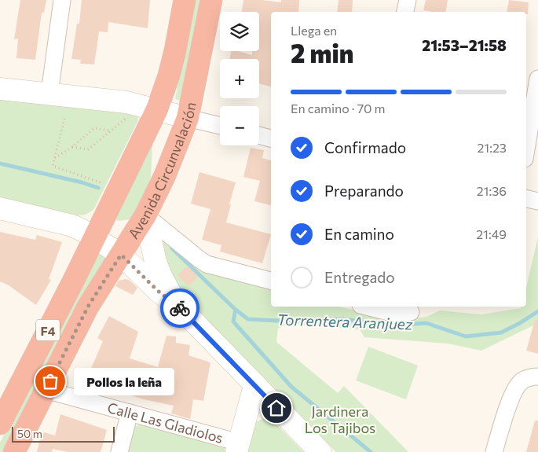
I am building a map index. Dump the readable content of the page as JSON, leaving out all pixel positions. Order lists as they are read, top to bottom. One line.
{"streets":{"highway":["Avenida Circunvalación","F4"],"street":["Calle Las Gladiolos"]},"crossings":[["Avenida Circunvalación","Calle Las Gladiolos"]],"water":["Torrentera Aranjuez"],"parks":["Jardinera Los Tajibos"],"places":["Pollos la leña"],"scale_bar":"50 m","page":{"map_buttons":["+","−"],"heading":["2 min","Llega en","21:53–21:58"],"bar":"En camino · 70 m","list":[["Confirmado","21:23"],["Preparando","21:36"],["En camino","21:49"],"Entregado"],"bubble":"Pollos la leña","scale":"50 m"}}
